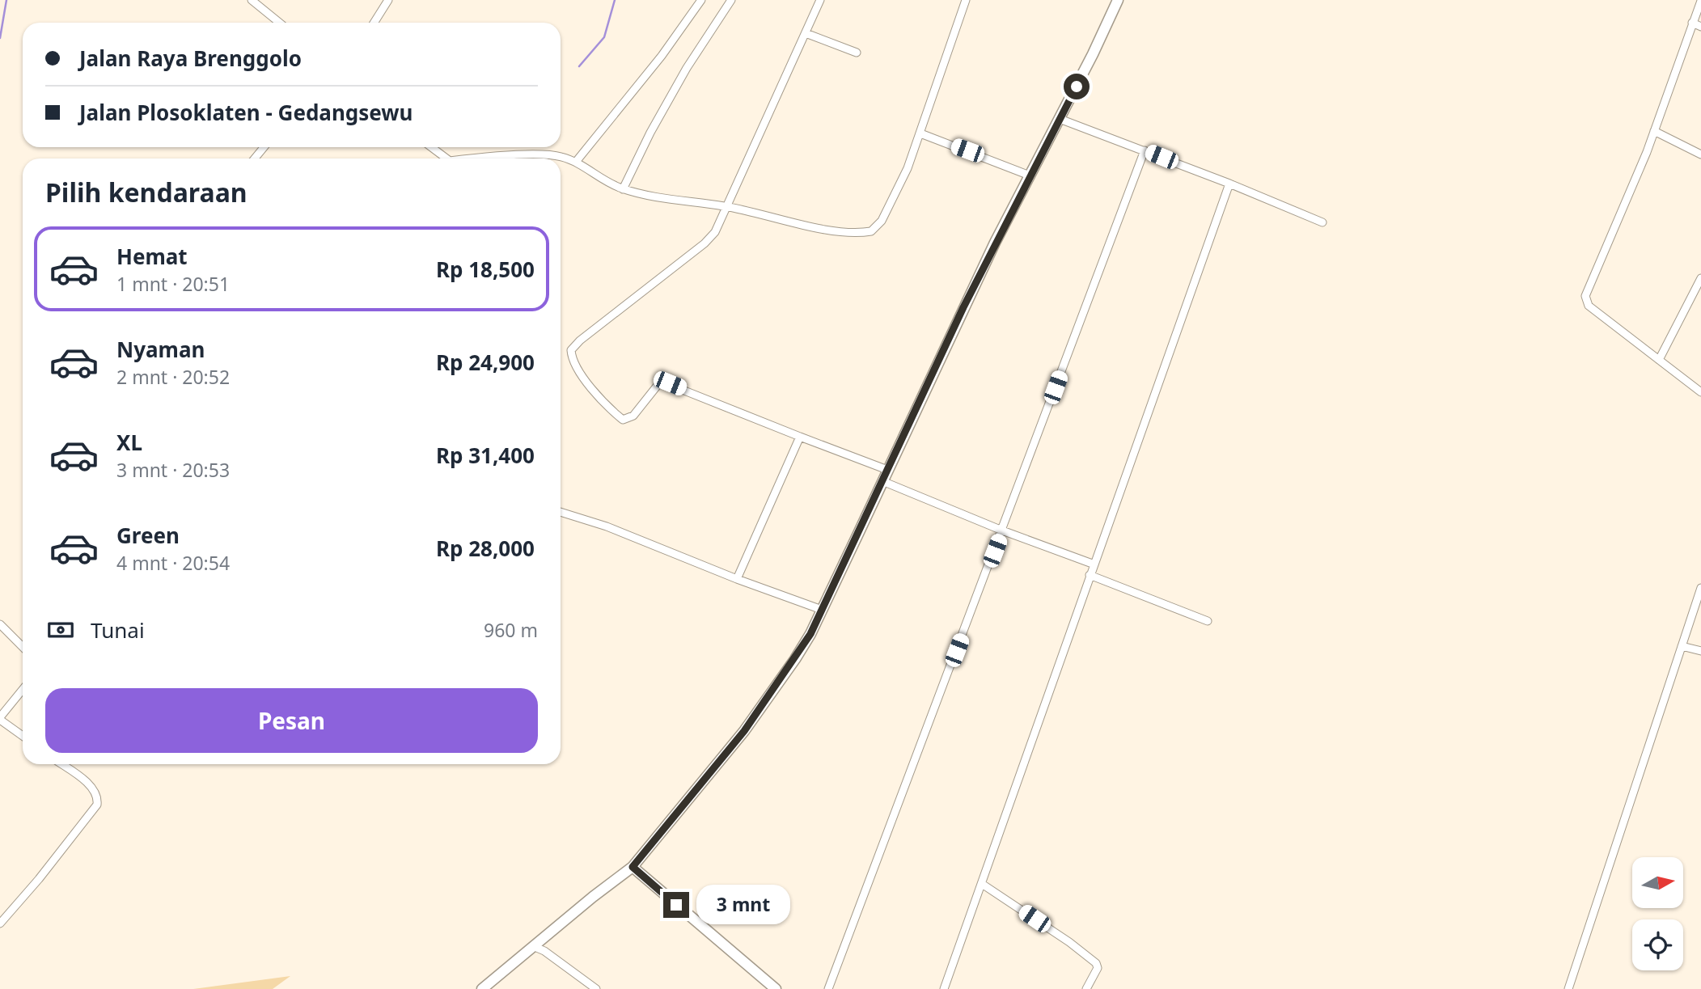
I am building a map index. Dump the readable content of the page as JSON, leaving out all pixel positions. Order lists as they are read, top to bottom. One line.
{"north":"right","page":{"banner":["Jalan Raya Brenggolo","Jalan Plosoklaten - Gedangsewu"],"heading":"Pilih kendaraan","list":[{"name":"Hemat","note":"1 mnt · 20:51","value":"Rp 18,500"},{"name":"Nyaman","note":"2 mnt · 20:52","value":"Rp 24,900"},{"name":"XL","note":"3 mnt · 20:53","value":"Rp 31,400"},{"name":"Green","note":"4 mnt · 20:54","value":"Rp 28,000"}],"pay":["Tunai","960 m"],"buttons":"Pesan","bubble":"3 mnt"}}
